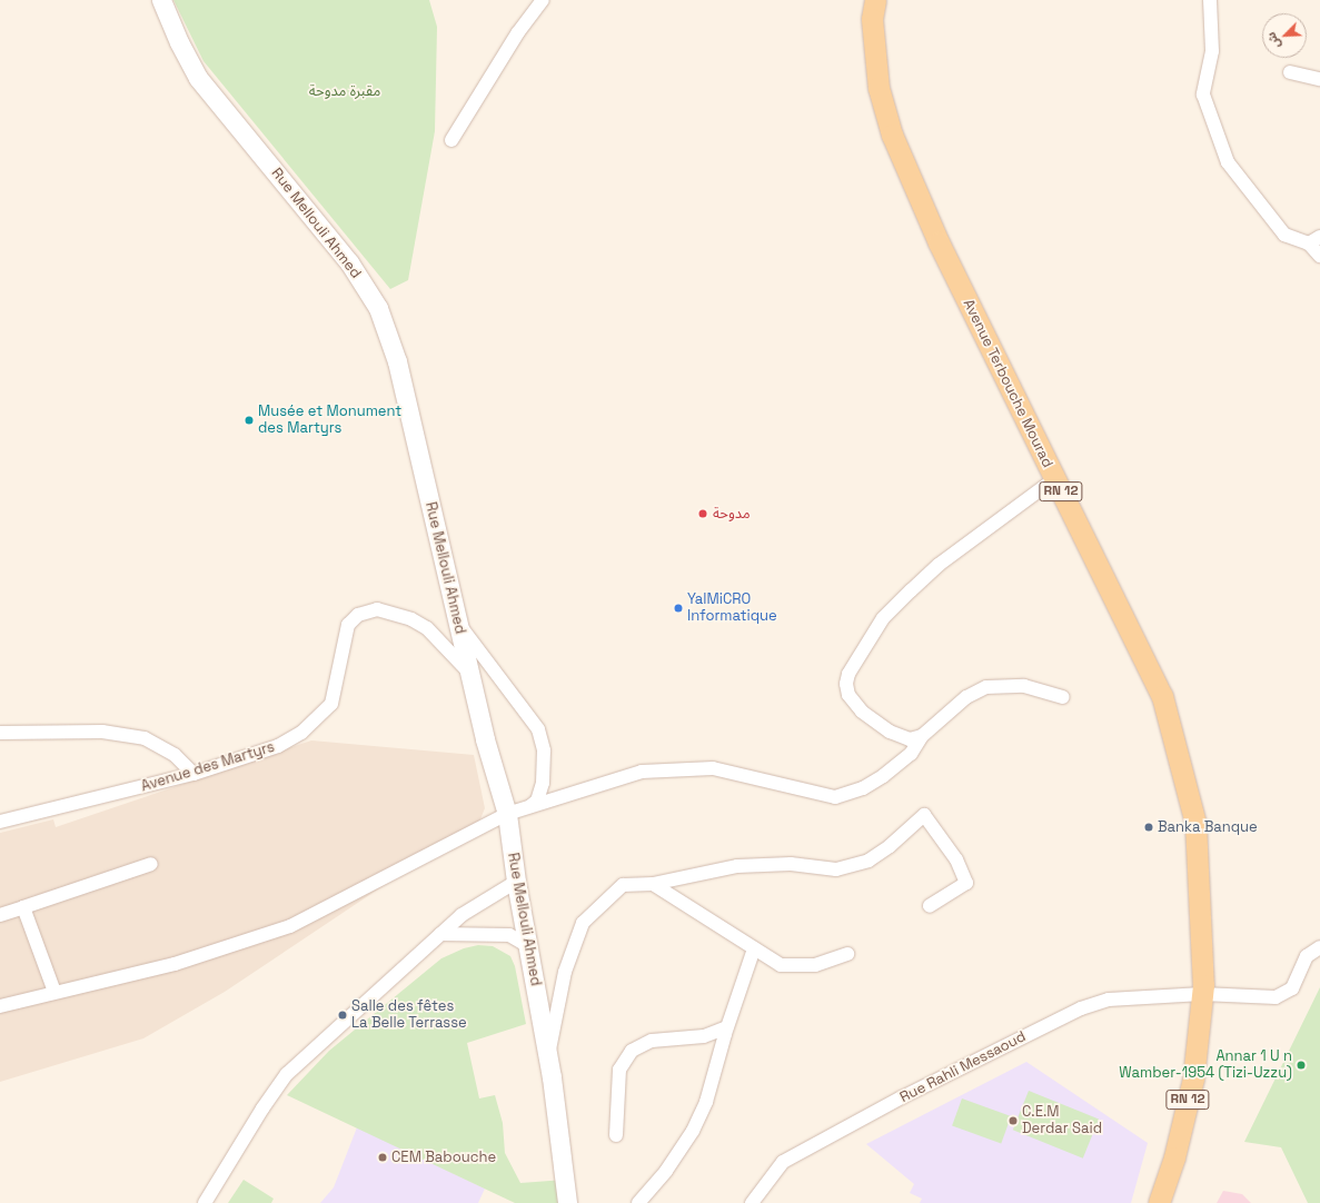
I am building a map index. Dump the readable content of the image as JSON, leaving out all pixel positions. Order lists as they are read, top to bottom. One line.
{"streets":{"main road":["Avenue Terbouche Mourad","RN 12"],"street":["Rue Mellouli Ahmed","Avenue des Martyrs","Rue Rahli Messaoud"]},"crossings":[["Rue Mellouli Ahmed","Avenue des Martyrs"],["Avenue Terbouche Mourad","RN 12"],["Avenue Terbouche Mourad","Rue Rahli Messaoud"],["RN 12","Rue Rahli Messaoud"]],"parks":["مقبرة مدوحة"],"places":["Musée et Monument des Martyrs","مدوحة","YalMiCRO Informatique","Banka Banque","Salle des fêtes La Belle Terrasse","Annar 1 U n Wamber-1954 (Tizi-Uzzu)","C.E.M Derdar Said","CEM Babouche"],"north":"bottom left"}
